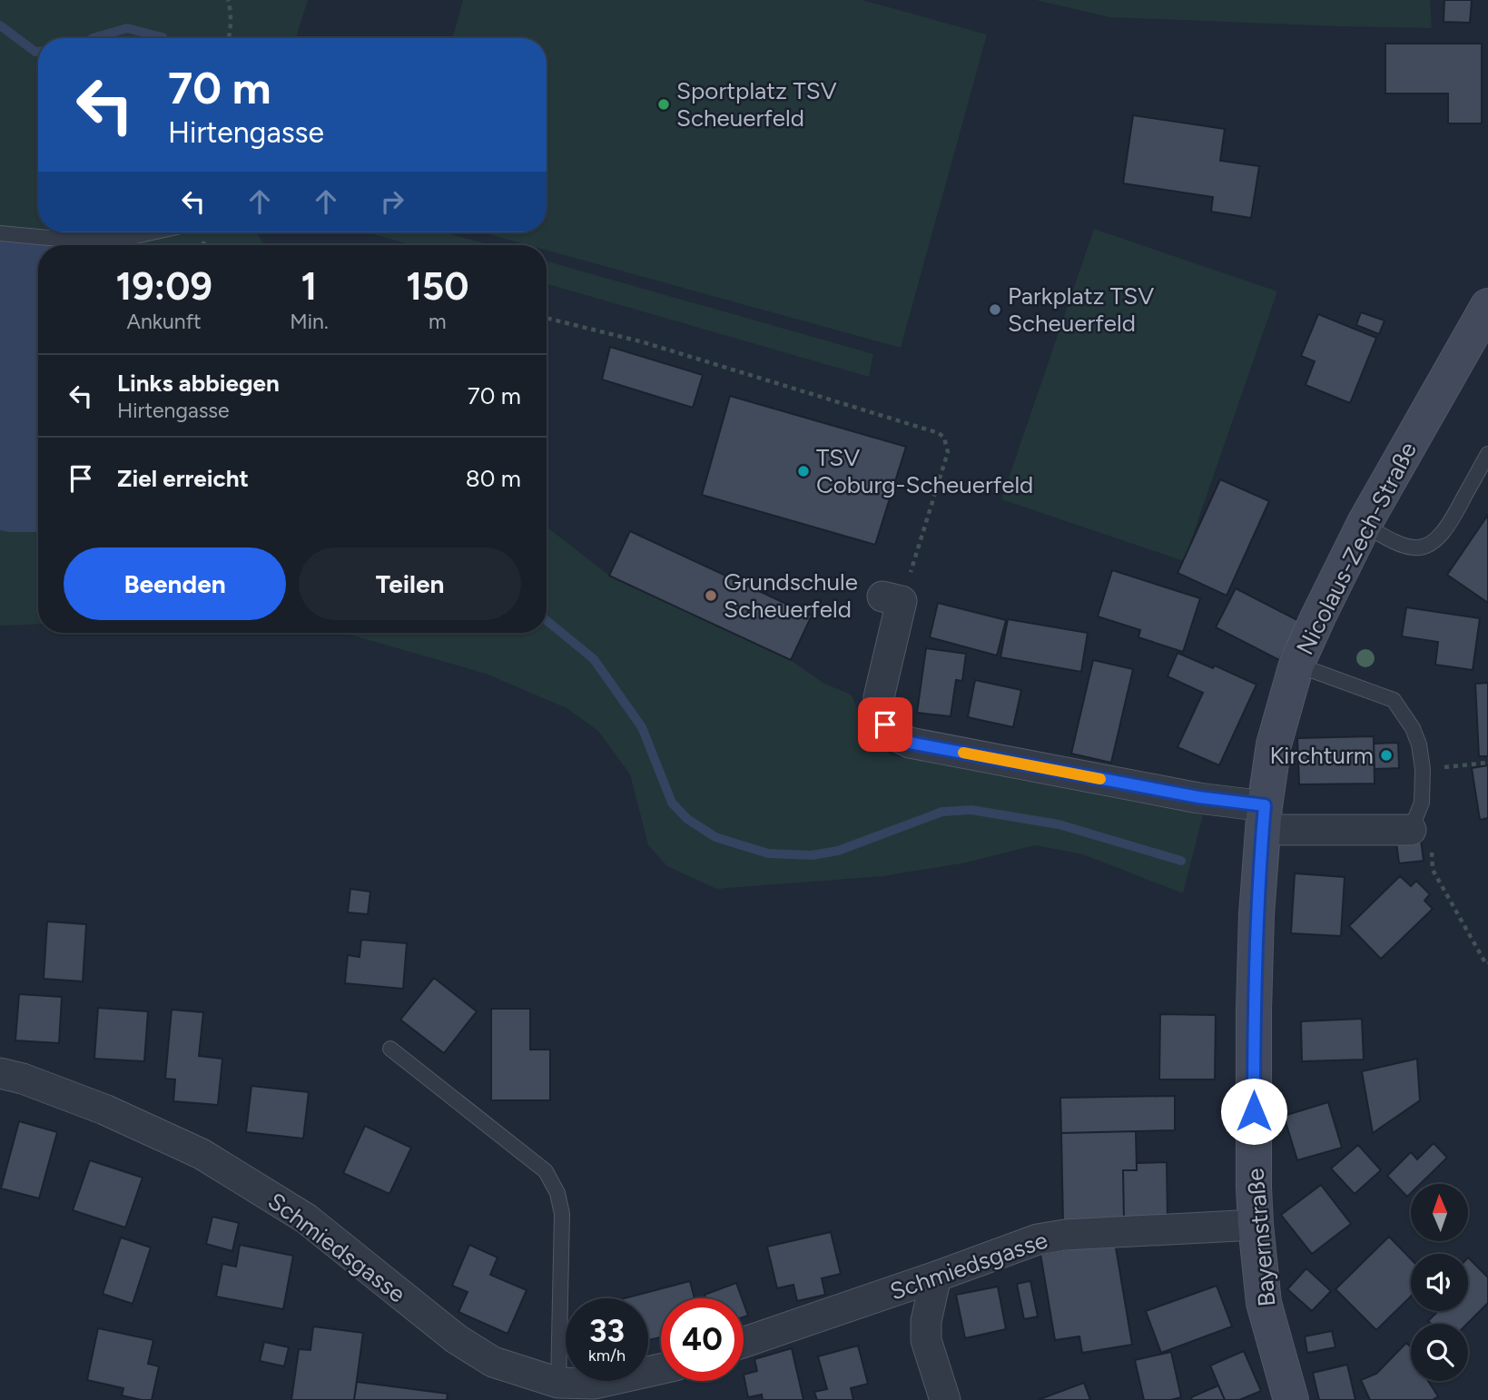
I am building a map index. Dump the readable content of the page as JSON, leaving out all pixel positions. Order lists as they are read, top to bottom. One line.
{"streets":{"street":["Nicolaus-Zech-Straße","Bayernstraße","Schmiedsgasse"]},"crossings":[["Nicolaus-Zech-Straße","Bayernstraße"],["Bayernstraße","Schmiedsgasse"]],"places":["Sportplatz TSV Scheuerfeld","Parkplatz TSV Scheuerfeld","TSV Coburg-Scheuerfeld","Grundschule Scheuerfeld","Kirchturm"],"north":"top","page":{"turn":["70 m","Hirtengasse"],"eta":["19:09","Ankunft","1","Min.","150","m"],"list":[{"name":"Links abbiegen","note":"Hirtengasse","value":"70 m"},{"name":"Ziel erreicht","value":"80 m"}],"buttons":["Beenden","Teilen"],"speed":"33 km/h","limit":"40"}}
